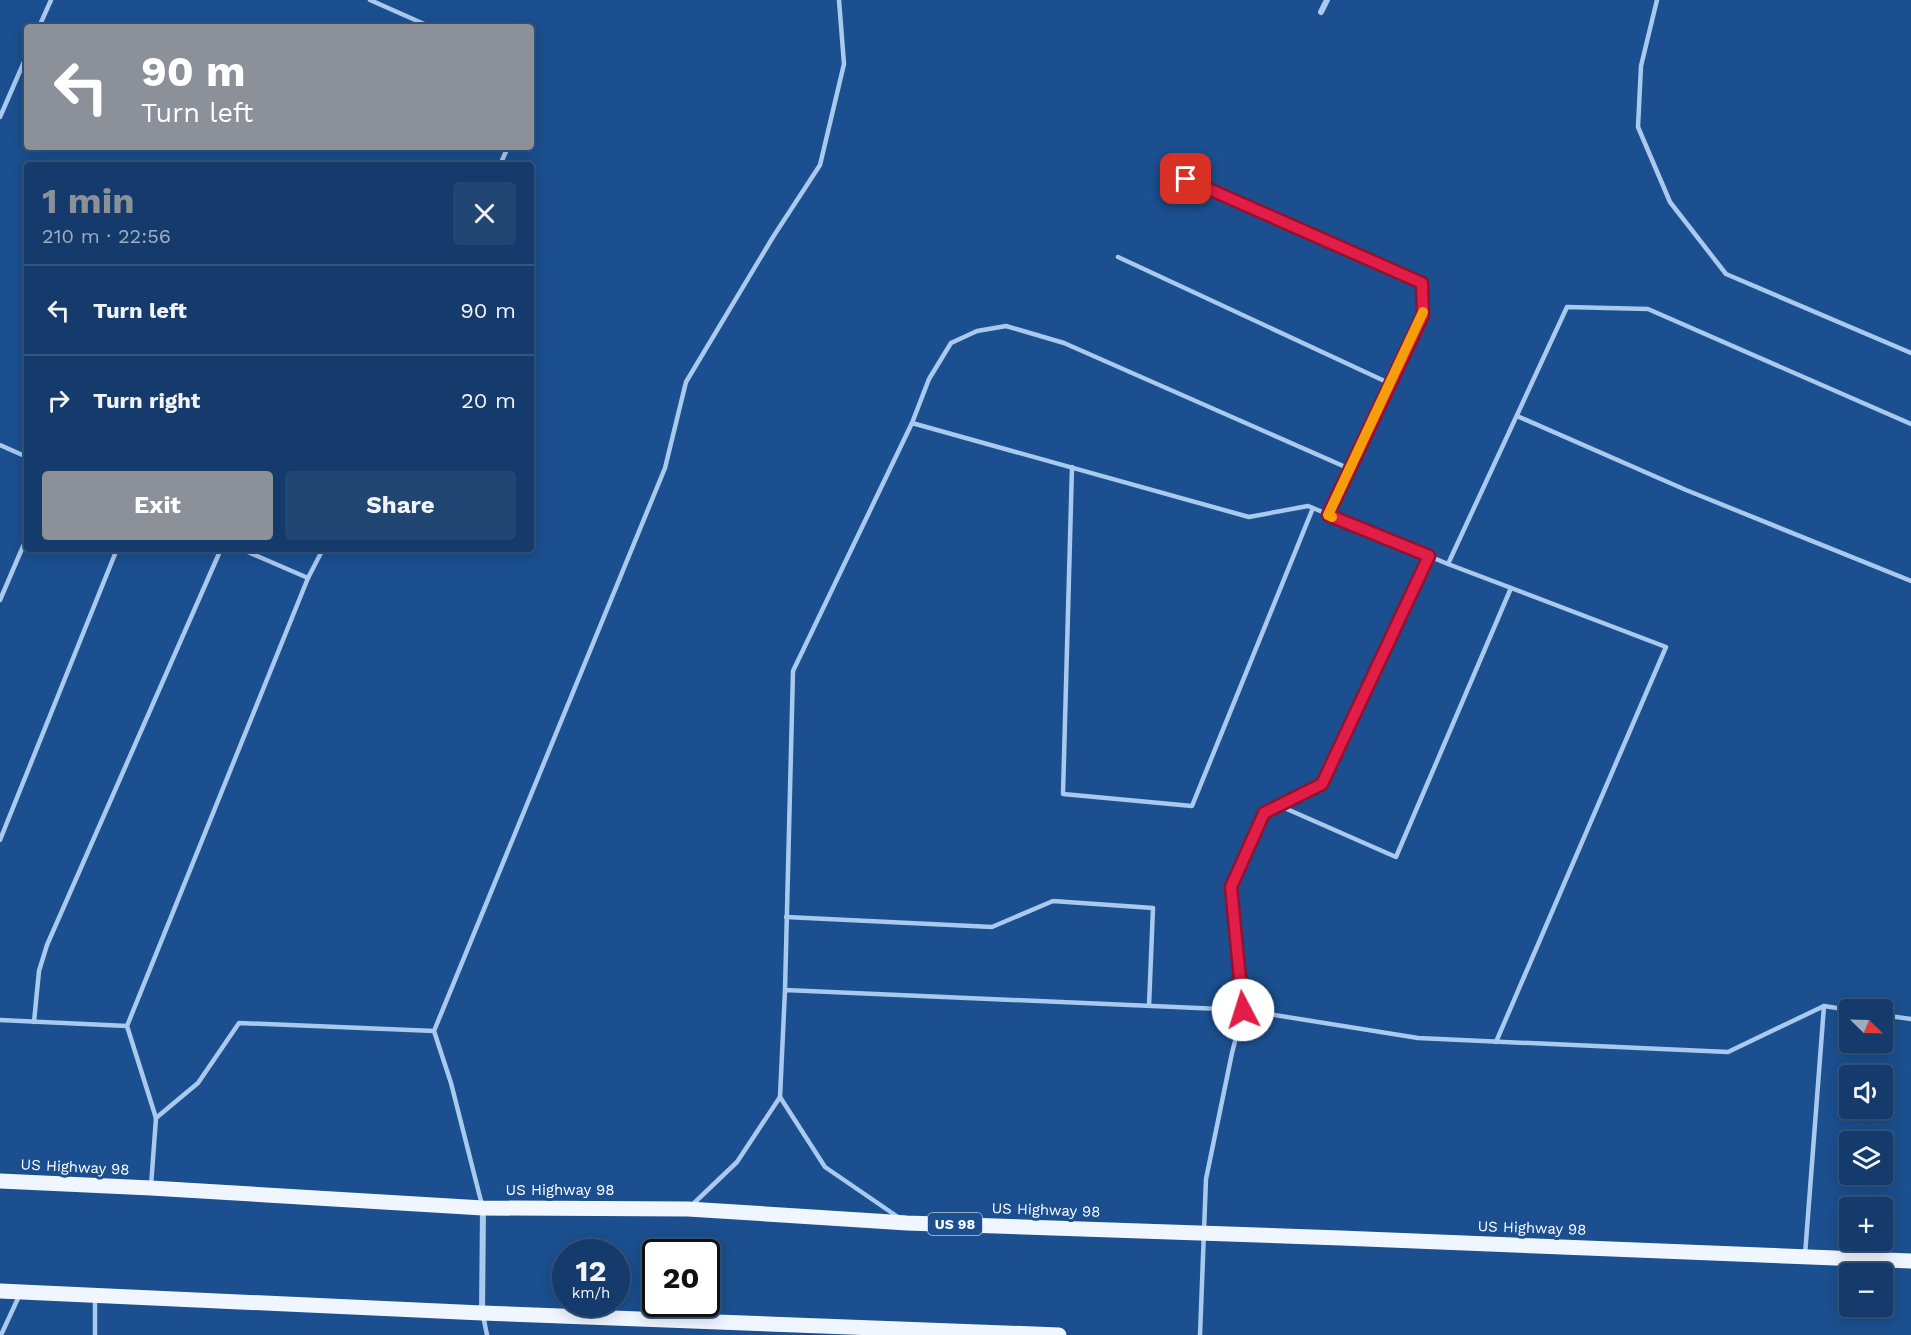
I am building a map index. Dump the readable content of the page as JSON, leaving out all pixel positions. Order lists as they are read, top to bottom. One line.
{"streets":{"main road":["US Highway 98","US 98"]},"north":"bottom right","page":{"turn":["90 m","Turn left"],"heading":["1 min","210 m · 22:56"],"list":[{"name":"Turn left","value":"90 m"},{"name":"Turn right","value":"20 m"}],"buttons":["Exit","Share"],"map_buttons":["+","−"],"speed":"12 km/h","limit":"20"}}
